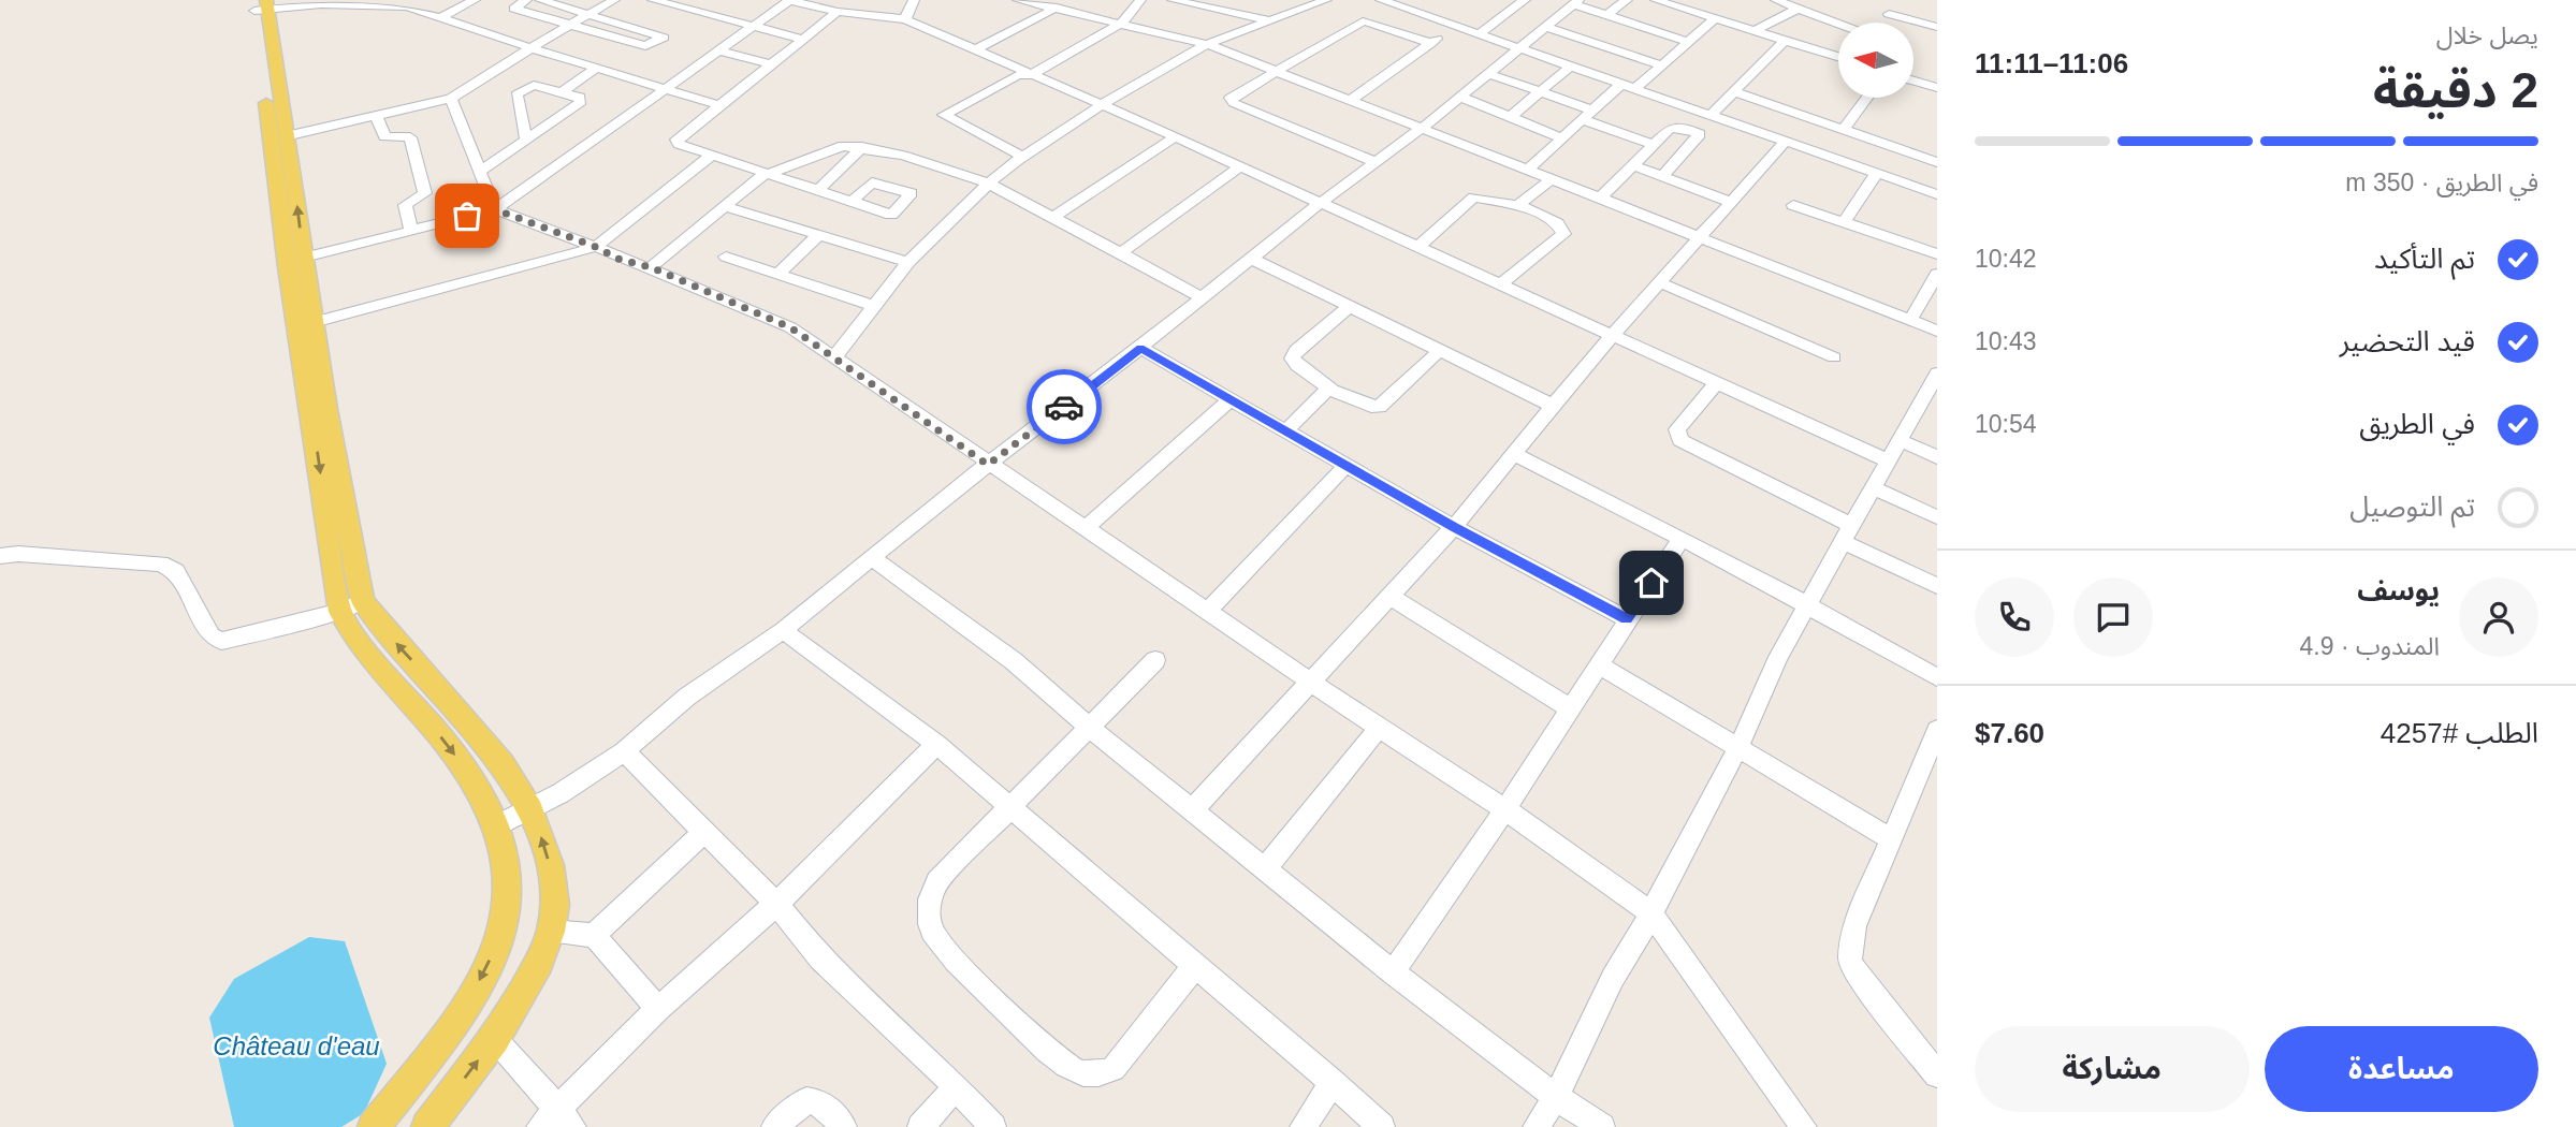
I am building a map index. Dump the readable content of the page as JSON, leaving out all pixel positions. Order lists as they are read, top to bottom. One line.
{"water":["Château d'eau"],"north":"left","page":{"heading":["2 دقيقة","يصل خلال","11:06–11:11"],"panel":["يوسف","المندوب · 4.9","الطلب #4257","$7.60"],"bar":"في الطريق · 350 m","list":[["تم التأكيد","10:42"],["قيد التحضير","10:43"],["في الطريق","10:54"],"تم التوصيل"],"buttons":["مساعدة","مشاركة"]}}
